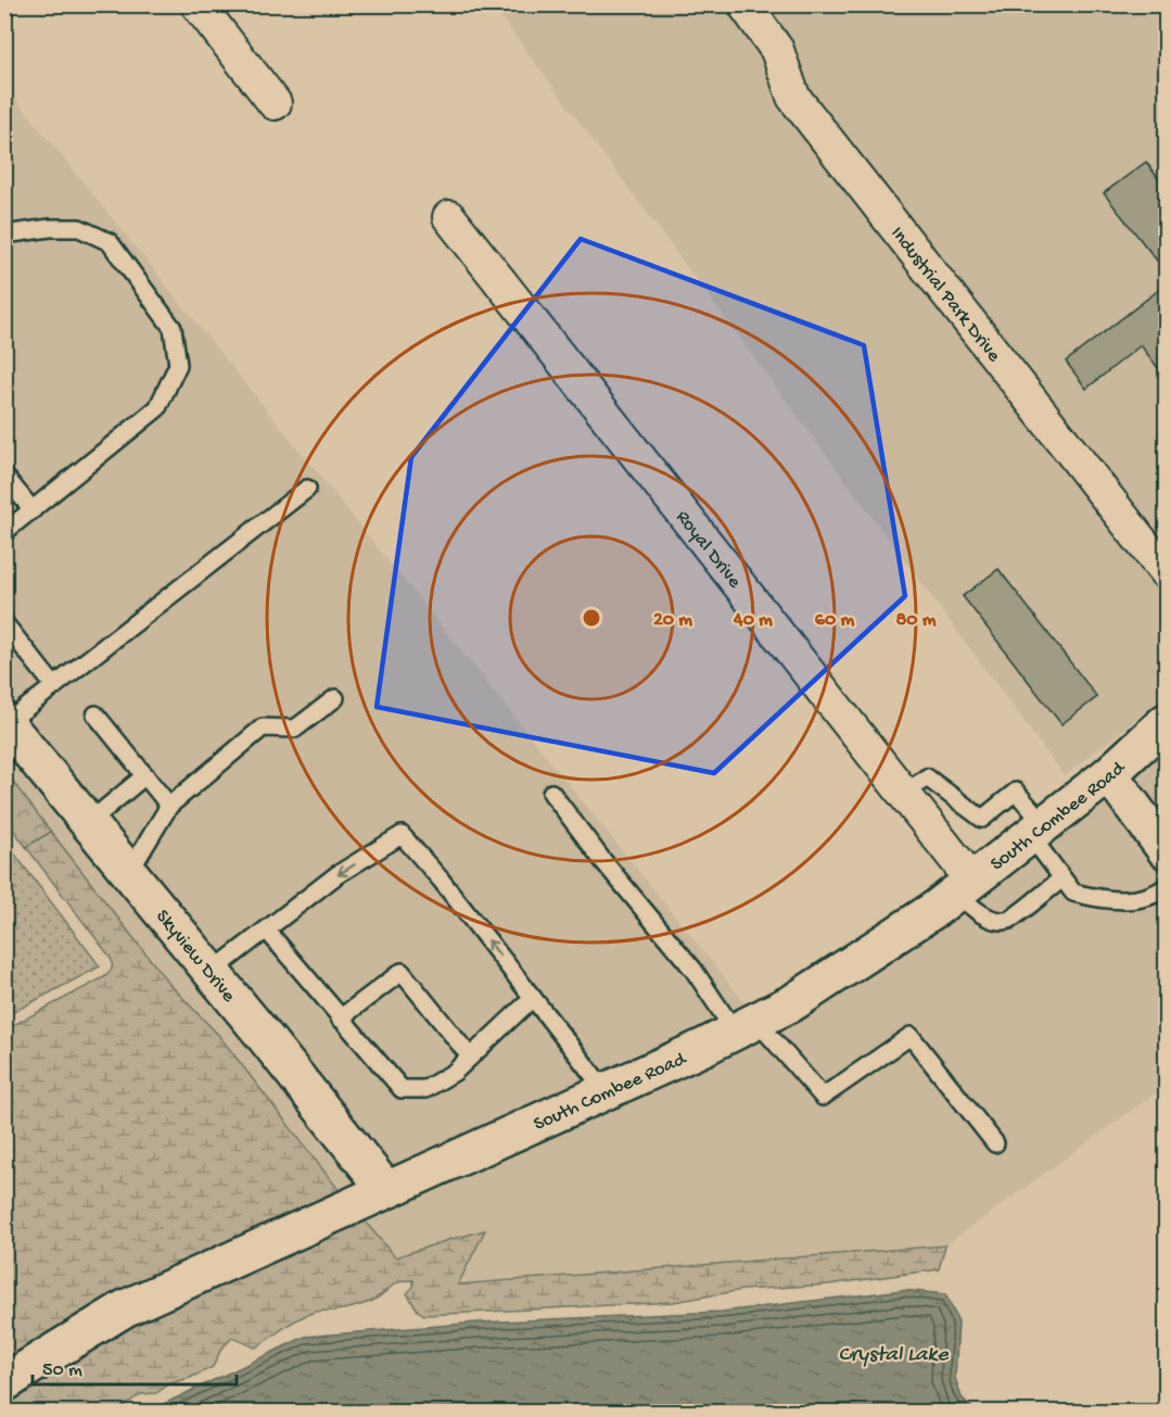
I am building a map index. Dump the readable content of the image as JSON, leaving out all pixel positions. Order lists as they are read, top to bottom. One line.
{"streets":{"main road":["South Combee Road","Skyview Drive"],"street":["Industrial Park Drive","Royal Drive"]},"crossings":[["Royal Drive","South Combee Road"],["South Combee Road","Skyview Drive"]],"water":["Crystal Lake"],"scale_bar":"50 m","rings":["20 m","40 m","60 m","80 m"]}
